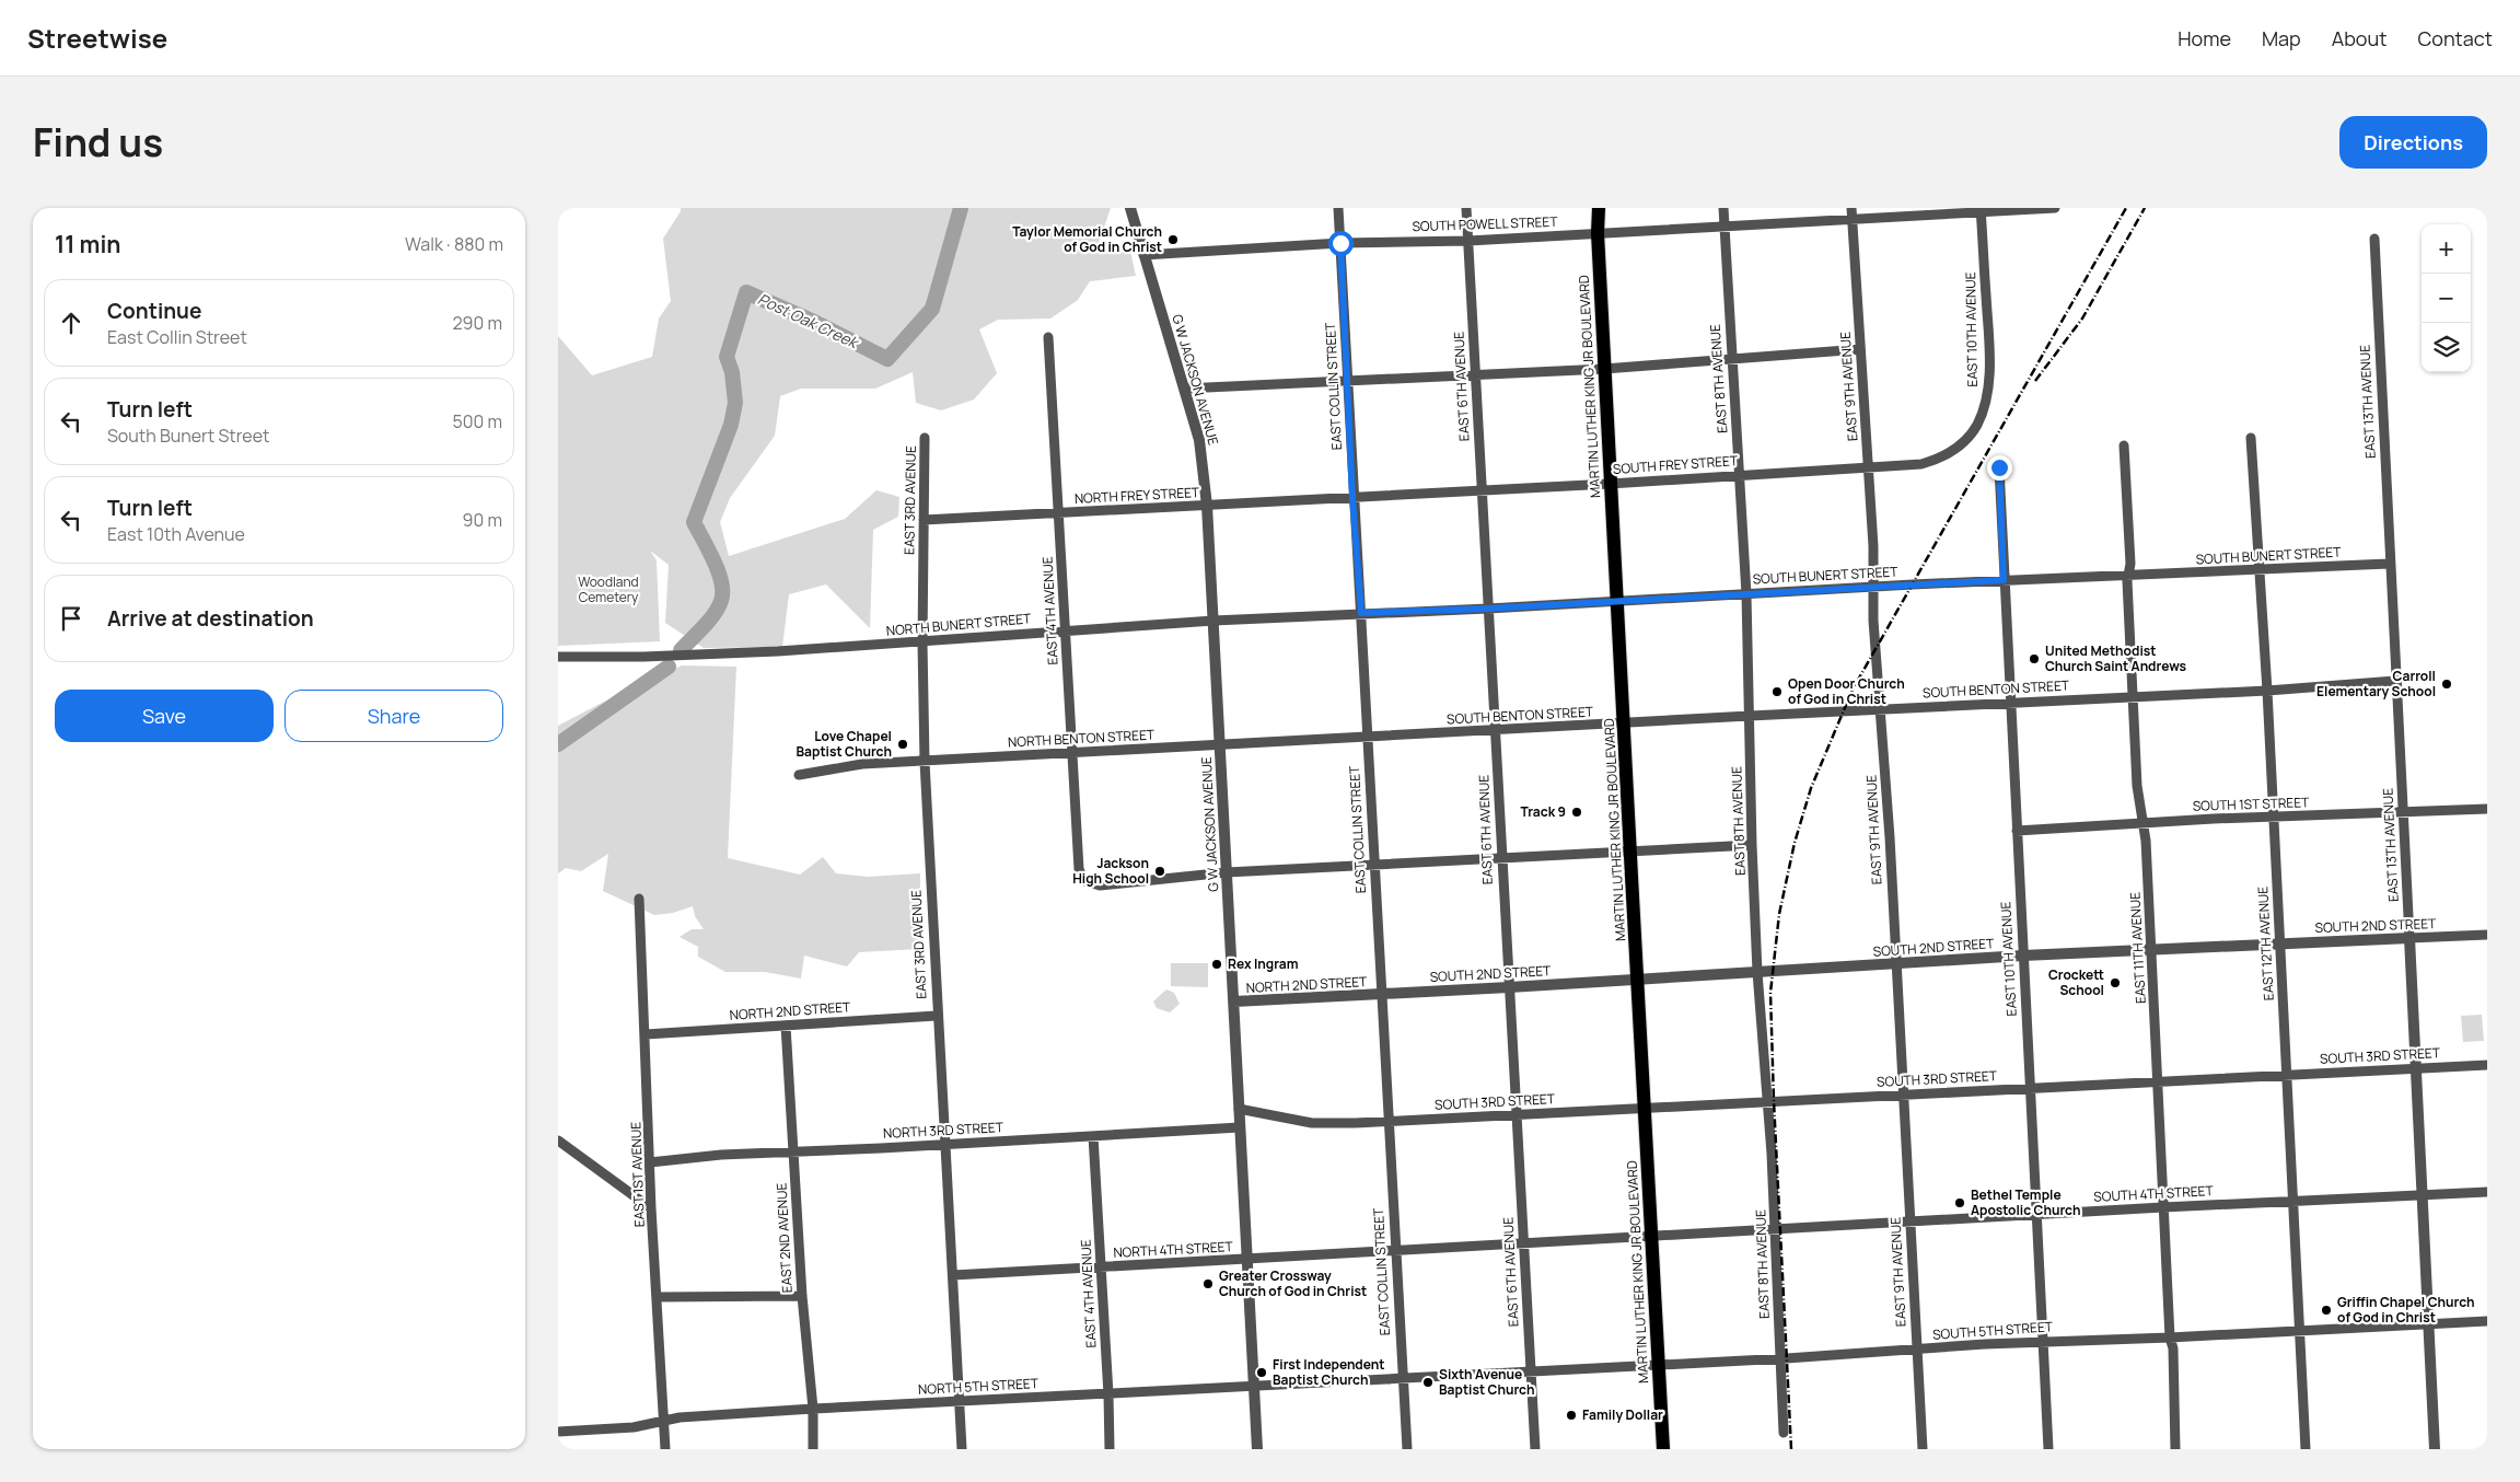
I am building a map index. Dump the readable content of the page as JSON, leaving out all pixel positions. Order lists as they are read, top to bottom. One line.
{"streets":{"main road":["MARTIN LUTHER KING JR BOULEVARD"],"street":["SOUTH POWELL STREET","EAST 10TH AVENUE","EAST 8TH AVENUE","G W JACKSON AVENUE","EAST COLLIN STREET","EAST 6TH AVENUE","EAST 9TH AVENUE","EAST 13TH AVENUE","SOUTH FREY STREET","NORTH FREY STREET","EAST 3RD AVENUE","SOUTH BUNERT STREET","EAST 4TH AVENUE","NORTH BUNERT STREET","SOUTH BENTON STREET","NORTH BENTON STREET","SOUTH 1ST STREET","SOUTH 2ND STREET","EAST 12TH AVENUE","EAST 11TH AVENUE","NORTH 2ND STREET","SOUTH 3RD STREET","NORTH 3RD STREET","EAST 1ST AVENUE","SOUTH 4TH STREET","EAST 2ND AVENUE","NORTH 4TH STREET","SOUTH 5TH STREET","NORTH 5TH STREET"]},"crossings":[["SOUTH POWELL STREET","EAST 10TH AVENUE"],["SOUTH POWELL STREET","EAST 8TH AVENUE"],["SOUTH POWELL STREET","G W JACKSON AVENUE"],["SOUTH POWELL STREET","EAST COLLIN STREET"],["SOUTH POWELL STREET","EAST 6TH AVENUE"],["SOUTH POWELL STREET","MARTIN LUTHER KING JR BOULEVARD"],["SOUTH POWELL STREET","EAST 9TH AVENUE"],["EAST 10TH AVENUE","SOUTH FREY STREET"],["EAST 10TH AVENUE","SOUTH BUNERT STREET"],["EAST 10TH AVENUE","SOUTH BENTON STREET"],["EAST 10TH AVENUE","SOUTH 1ST STREET"],["EAST 10TH AVENUE","SOUTH 2ND STREET"],["EAST 10TH AVENUE","SOUTH 3RD STREET"],["EAST 10TH AVENUE","SOUTH 4TH STREET"],["EAST 10TH AVENUE","SOUTH 5TH STREET"],["EAST 8TH AVENUE","SOUTH FREY STREET"],["EAST 8TH AVENUE","SOUTH BUNERT STREET"],["EAST 8TH AVENUE","SOUTH BENTON STREET"],["EAST 8TH AVENUE","SOUTH 2ND STREET"],["EAST 8TH AVENUE","SOUTH 3RD STREET"],["EAST 8TH AVENUE","SOUTH 4TH STREET"],["EAST 8TH AVENUE","SOUTH 5TH STREET"],["G W JACKSON AVENUE","NORTH FREY STREET"],["G W JACKSON AVENUE","EAST 4TH AVENUE"],["G W JACKSON AVENUE","NORTH BUNERT STREET"],["G W JACKSON AVENUE","NORTH BENTON STREET"],["G W JACKSON AVENUE","NORTH 2ND STREET"],["G W JACKSON AVENUE","NORTH 3RD STREET"],["G W JACKSON AVENUE","NORTH 4TH STREET"],["G W JACKSON AVENUE","NORTH 5TH STREET"],["EAST COLLIN STREET","SOUTH FREY STREET"],["EAST COLLIN STREET","NORTH FREY STREET"],["EAST COLLIN STREET","SOUTH BUNERT STREET"],["EAST COLLIN STREET","NORTH BUNERT STREET"],["EAST COLLIN STREET","SOUTH BENTON STREET"],["EAST COLLIN STREET","NORTH BENTON STREET"],["EAST COLLIN STREET","SOUTH 2ND STREET"],["EAST COLLIN STREET","NORTH 2ND STREET"],["EAST COLLIN STREET","SOUTH 3RD STREET"],["EAST COLLIN STREET","SOUTH 4TH STREET"],["EAST COLLIN STREET","NORTH 4TH STREET"],["EAST COLLIN STREET","SOUTH 5TH STREET"],["EAST COLLIN STREET","NORTH 5TH STREET"],["EAST 6TH AVENUE","SOUTH FREY STREET"],["EAST 6TH AVENUE","SOUTH BUNERT STREET"],["EAST 6TH AVENUE","SOUTH BENTON STREET"],["EAST 6TH AVENUE","SOUTH 2ND STREET"],["EAST 6TH AVENUE","SOUTH 3RD STREET"],["EAST 6TH AVENUE","SOUTH 4TH STREET"],["EAST 6TH AVENUE","SOUTH 5TH STREET"],["MARTIN LUTHER KING JR BOULEVARD","SOUTH FREY STREET"],["MARTIN LUTHER KING JR BOULEVARD","SOUTH BUNERT STREET"],["MARTIN LUTHER KING JR BOULEVARD","SOUTH BENTON STREET"],["MARTIN LUTHER KING JR BOULEVARD","SOUTH 2ND STREET"],["MARTIN LUTHER KING JR BOULEVARD","SOUTH 3RD STREET"],["MARTIN LUTHER KING JR BOULEVARD","SOUTH 4TH STREET"],["MARTIN LUTHER KING JR BOULEVARD","SOUTH 5TH STREET"],["EAST 9TH AVENUE","SOUTH FREY STREET"],["EAST 9TH AVENUE","SOUTH BUNERT STREET"],["EAST 9TH AVENUE","SOUTH BENTON STREET"],["EAST 9TH AVENUE","SOUTH 2ND STREET"],["EAST 9TH AVENUE","SOUTH 3RD STREET"],["EAST 9TH AVENUE","SOUTH 4TH STREET"],["EAST 9TH AVENUE","SOUTH 5TH STREET"],["EAST 13TH AVENUE","SOUTH BUNERT STREET"],["EAST 13TH AVENUE","SOUTH BENTON STREET"],["EAST 13TH AVENUE","SOUTH 1ST STREET"],["EAST 13TH AVENUE","SOUTH 2ND STREET"],["EAST 13TH AVENUE","SOUTH 3RD STREET"],["EAST 13TH AVENUE","SOUTH 4TH STREET"],["EAST 13TH AVENUE","SOUTH 5TH STREET"],["SOUTH FREY STREET","NORTH FREY STREET"],["NORTH FREY STREET","EAST 3RD AVENUE"],["NORTH FREY STREET","EAST 4TH AVENUE"],["EAST 3RD AVENUE","NORTH BUNERT STREET"],["EAST 3RD AVENUE","NORTH BENTON STREET"],["EAST 3RD AVENUE","NORTH 2ND STREET"],["EAST 3RD AVENUE","NORTH 3RD STREET"],["EAST 3RD AVENUE","NORTH 4TH STREET"],["EAST 3RD AVENUE","NORTH 5TH STREET"],["SOUTH BUNERT STREET","NORTH BUNERT STREET"],["SOUTH BUNERT STREET","EAST 12TH AVENUE"],["SOUTH BUNERT STREET","EAST 11TH AVENUE"],["EAST 4TH AVENUE","NORTH BUNERT STREET"],["EAST 4TH AVENUE","NORTH BENTON STREET"],["EAST 4TH AVENUE","NORTH 3RD STREET"],["EAST 4TH AVENUE","NORTH 4TH STREET"],["EAST 4TH AVENUE","NORTH 5TH STREET"],["SOUTH BENTON STREET","NORTH BENTON STREET"],["SOUTH BENTON STREET","EAST 12TH AVENUE"],["SOUTH BENTON STREET","EAST 11TH AVENUE"],["SOUTH 1ST STREET","EAST 12TH AVENUE"],["SOUTH 1ST STREET","EAST 11TH AVENUE"],["SOUTH 2ND STREET","EAST 12TH AVENUE"],["SOUTH 2ND STREET","EAST 11TH AVENUE"],["SOUTH 2ND STREET","NORTH 2ND STREET"],["EAST 12TH AVENUE","SOUTH 3RD STREET"],["EAST 12TH AVENUE","SOUTH 4TH STREET"],["EAST 12TH AVENUE","SOUTH 5TH STREET"],["EAST 11TH AVENUE","SOUTH 3RD STREET"],["EAST 11TH AVENUE","SOUTH 4TH STREET"],["EAST 11TH AVENUE","SOUTH 5TH STREET"],["NORTH 2ND STREET","EAST 1ST AVENUE"],["NORTH 2ND STREET","EAST 2ND AVENUE"],["NORTH 3RD STREET","EAST 1ST AVENUE"],["NORTH 3RD STREET","EAST 2ND AVENUE"],["EAST 1ST AVENUE","NORTH 5TH STREET"],["SOUTH 4TH STREET","NORTH 4TH STREET"],["EAST 2ND AVENUE","NORTH 5TH STREET"],["SOUTH 5TH STREET","NORTH 5TH STREET"]],"water":["Post Oak Creek"],"parks":["Woodland Cemetery"],"places":["Taylor Memorial Church of God in Christ","United Methodist Church Saint Andrews","Carroll Elementary School","Open Door Church of God in Christ","Love Chapel Baptist Church","Track 9","Jackson High School","Rex Ingram","Crockett School","Bethel Temple Apostolic Church","Greater Crossway Church of God in Christ","Griffin Chapel Church of God in Christ","First Independent Baptist Church","Sixth Avenue Baptist Church","Family Dollar"],"page":{"header":"Streetwise","nav":["Home","Map","About","Contact"],"title":"Find us","buttons":["Directions",["Save","Share"]],"heading":["11 min","Walk · 880 m"],"map_buttons":["+","−"],"list":[["Continue","East Collin Street","290 m"],["Turn left","South Bunert Street","500 m"],["Turn left","East 10th Avenue","90 m"],"Arrive at destination"]}}
